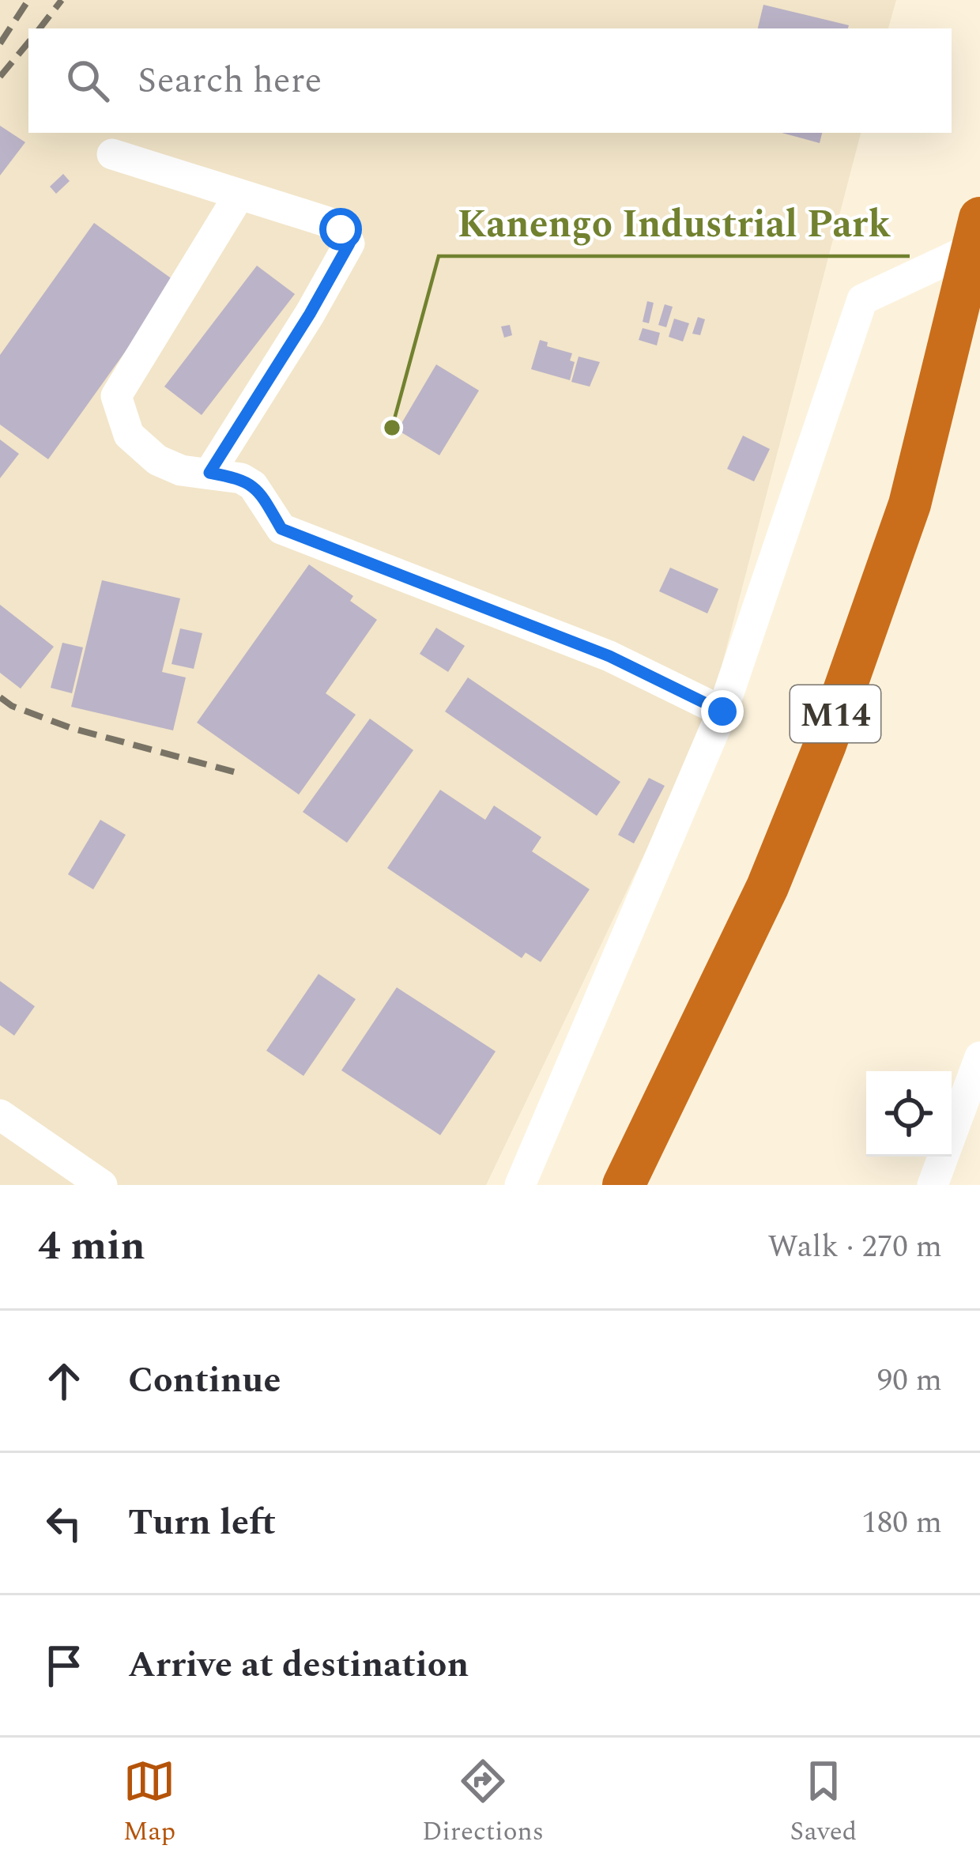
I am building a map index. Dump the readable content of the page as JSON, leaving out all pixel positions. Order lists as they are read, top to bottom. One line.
{"streets":{"highway":["M14"]},"places":["Kanengo Industrial Park"],"page":{"search":"Search here","heading":["4 min","Walk · 270 m"],"list":[["Continue","90 m"],["Turn left","180 m"],"Arrive at destination"],"nav":["Map","Directions","Saved"]}}
